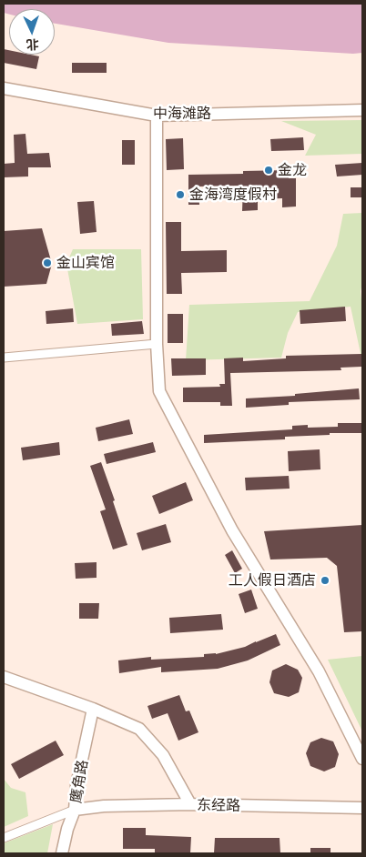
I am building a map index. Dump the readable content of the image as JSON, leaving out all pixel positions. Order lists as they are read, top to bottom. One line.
{"streets":{"main road":["中海滩路","鹰角路","东经路"]},"crossings":[["鹰角路","东经路"]],"places":["金龙","金海湾度假村","金山宾馆","工人假日酒店"],"north":"bottom"}
